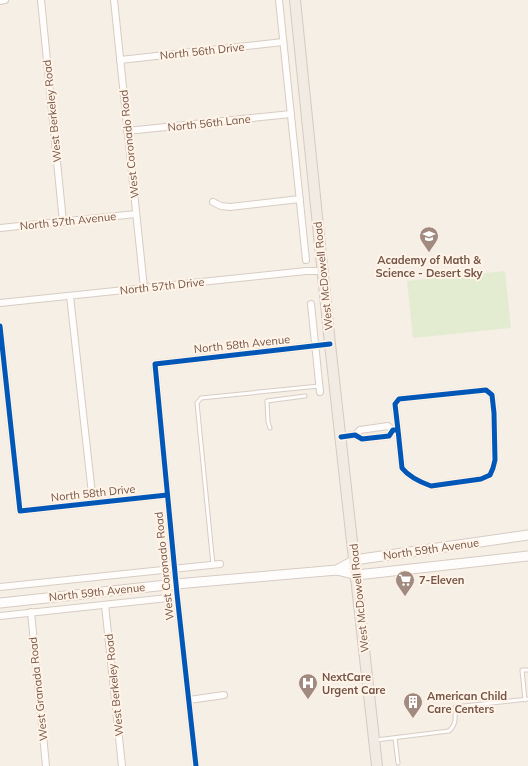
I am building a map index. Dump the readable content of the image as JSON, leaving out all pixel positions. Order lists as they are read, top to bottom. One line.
{"streets":{"main road":["West McDowell Road","North 59th Avenue"],"street":["North 56th Drive","West Berkeley Road","North 56th Lane","West Coronado Road","North 57th Avenue","North 57th Drive","North 58th Avenue","North 58th Drive","West Granada Road"]},"crossings":[["North 56th Drive","West Coronado Road"],["North 56th Drive","West McDowell Road"],["West Berkeley Road","North 57th Avenue"],["West Berkeley Road","North 59th Avenue"],["North 56th Lane","West Coronado Road"],["North 56th Lane","West McDowell Road"],["West Coronado Road","North 57th Avenue"],["West Coronado Road","North 57th Drive"],["West Coronado Road","North 58th Avenue"],["West Coronado Road","North 58th Drive"],["West Coronado Road","North 59th Avenue"],["West McDowell Road","North 57th Drive"],["West McDowell Road","North 58th Avenue"],["West McDowell Road","North 59th Avenue"],["North 59th Avenue","West Granada Road"]],"places":{"school or university":["Academy of Math & Science - Desert Sky"],"supermarket":["7-Eleven"],"hospital":["NextCare Urgent Care"],"building":["American Child Care Centers"]}}
